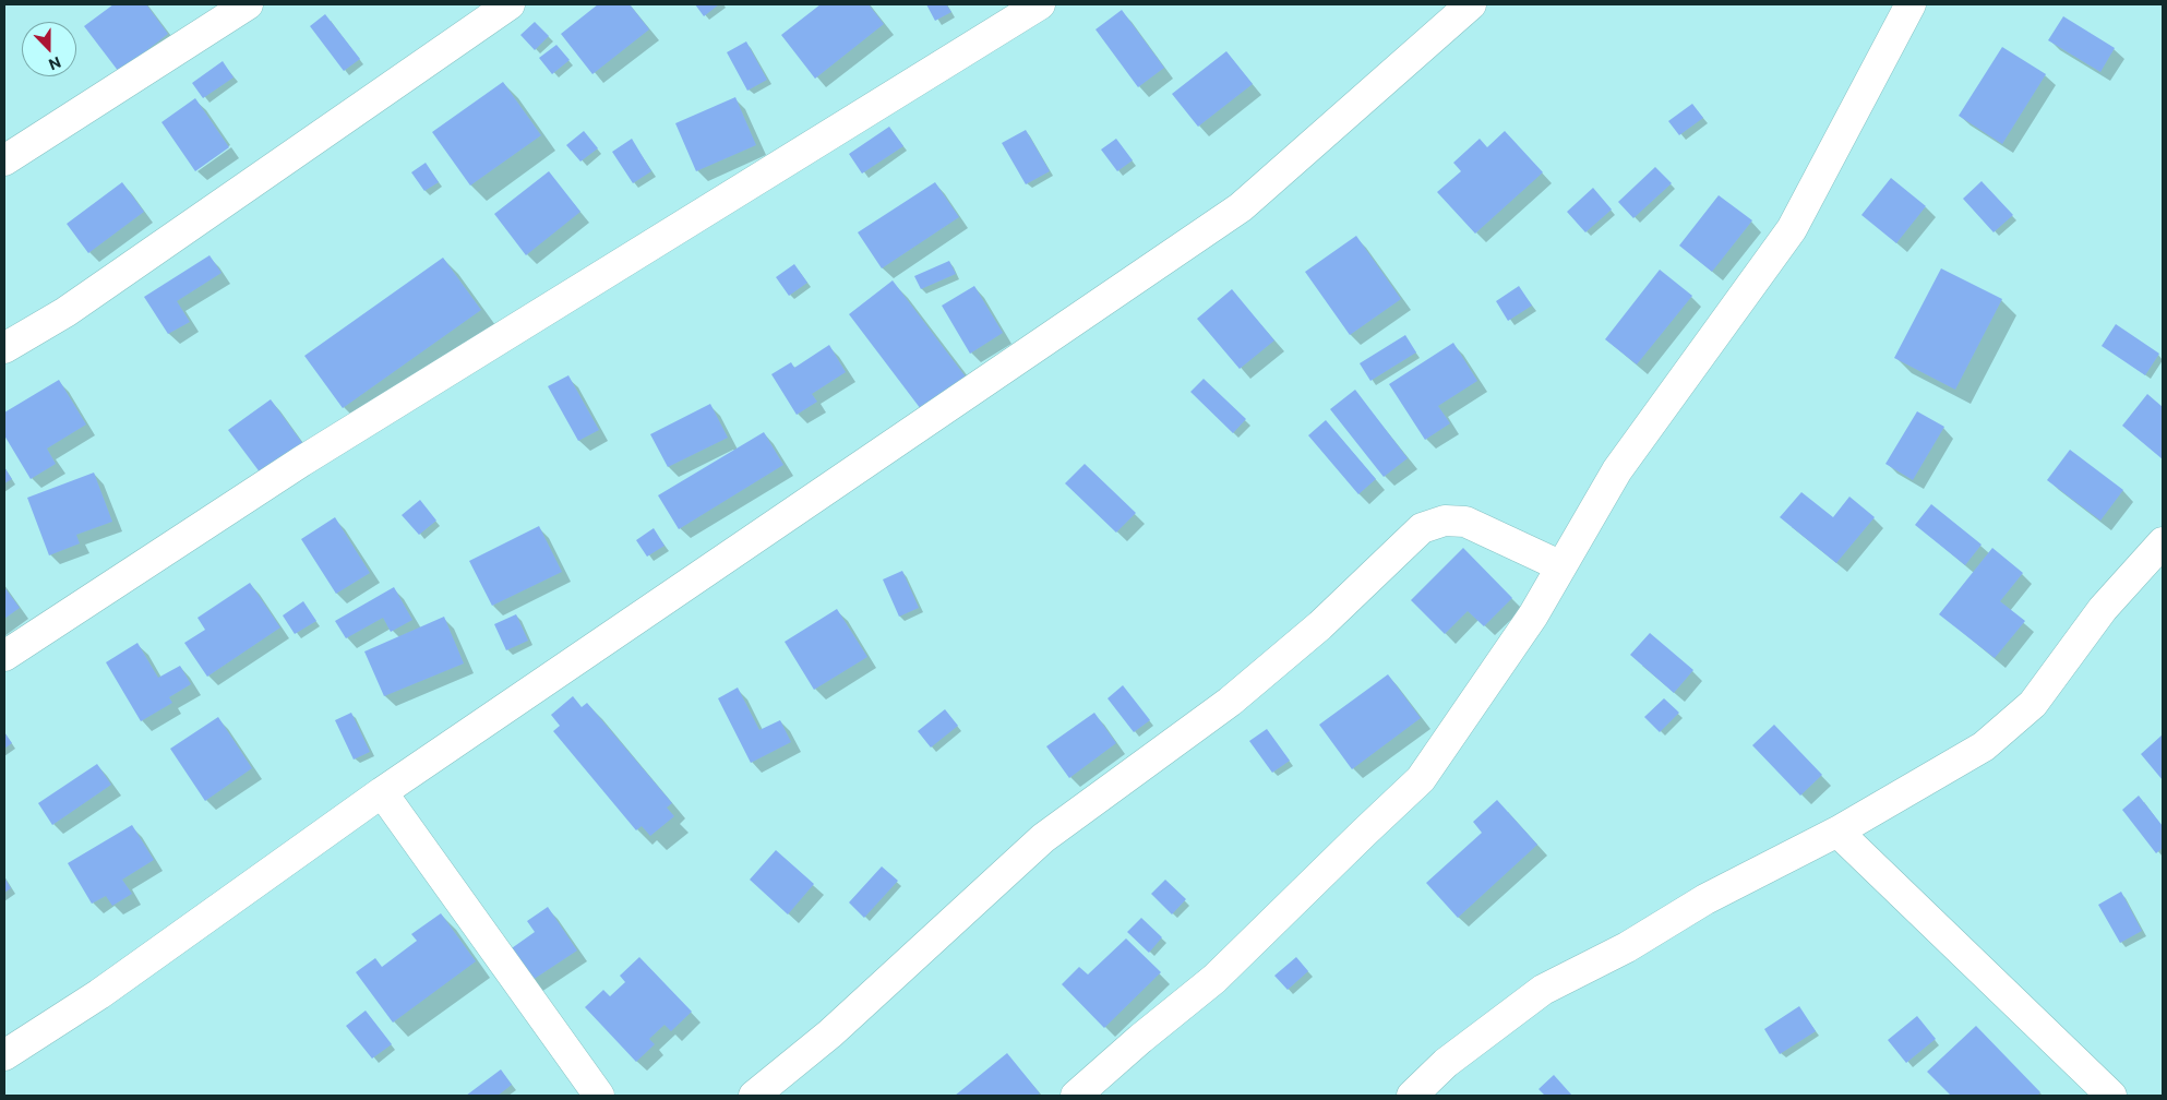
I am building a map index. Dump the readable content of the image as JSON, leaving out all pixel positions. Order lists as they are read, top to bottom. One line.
{"north":"bottom"}
